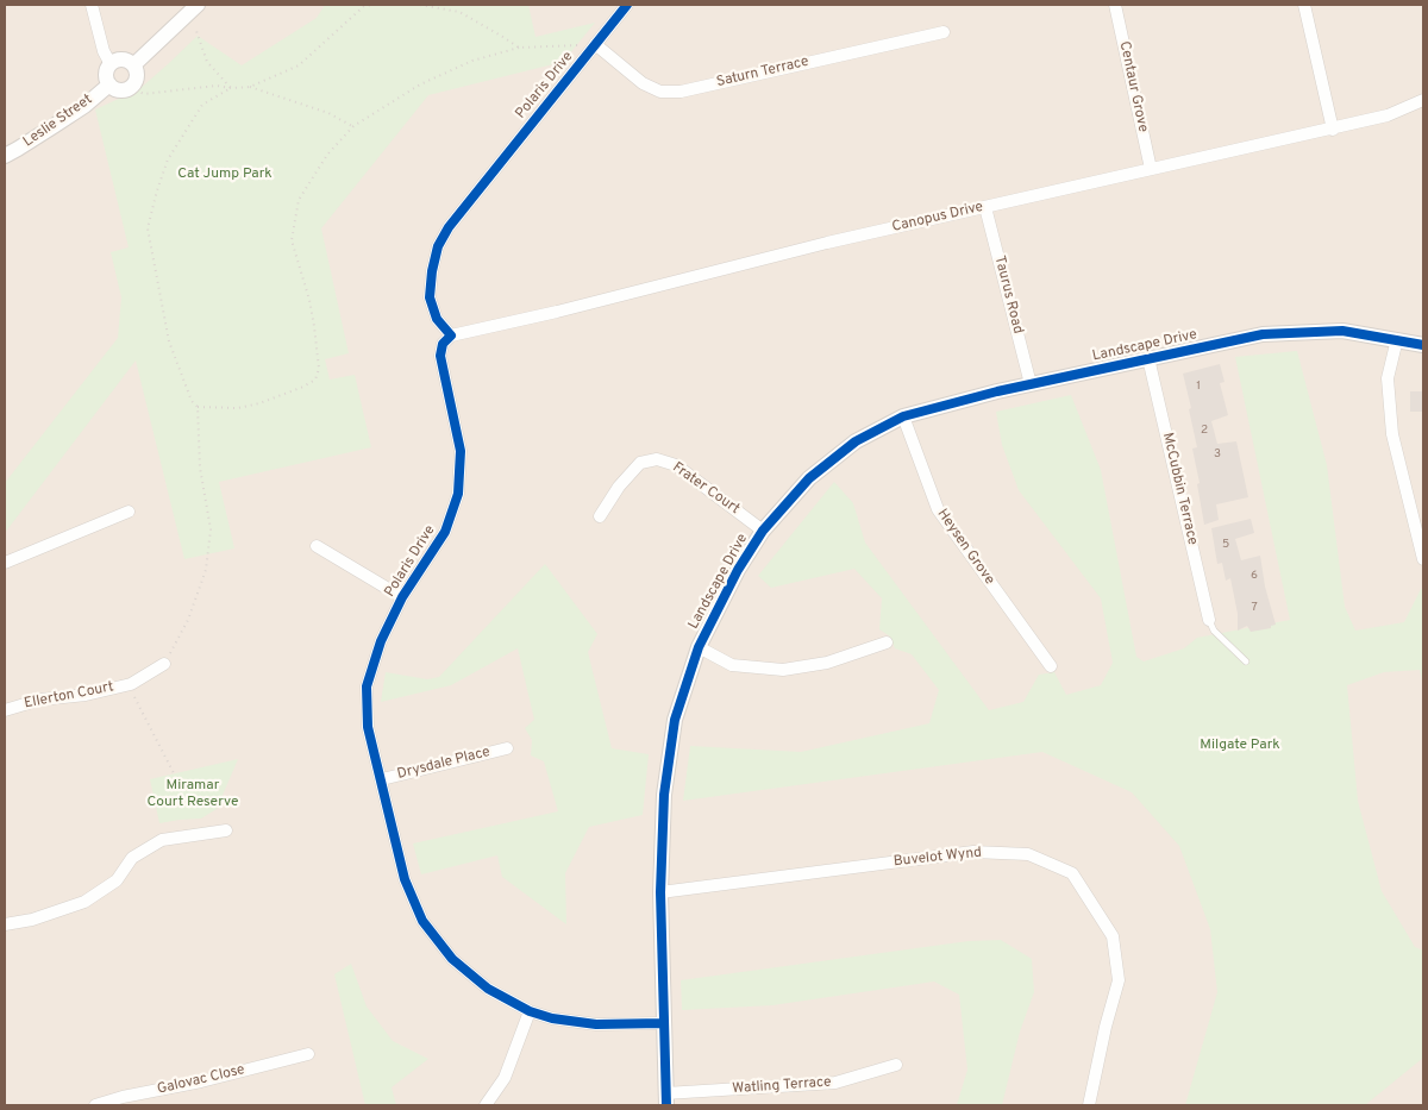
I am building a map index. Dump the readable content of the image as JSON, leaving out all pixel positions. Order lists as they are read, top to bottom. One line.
{"streets":{"street":["Saturn Terrace","Polaris Drive","Centaur Grove","Leslie Street","Canopus Drive","Taurus Road","Landscape Drive","Frater Court","McCubbin Terrace","Heysen Grove","Ellerton Court","Drysdale Place","Buvelot Wynd","Galovac Close","Watling Terrace"]},"crossings":[["Saturn Terrace","Polaris Drive"],["Polaris Drive","Canopus Drive"],["Polaris Drive","Landscape Drive"],["Polaris Drive","Drysdale Place"],["Centaur Grove","Canopus Drive"],["Canopus Drive","Taurus Road"],["Taurus Road","Landscape Drive"],["Landscape Drive","Frater Court"],["Landscape Drive","McCubbin Terrace"],["Landscape Drive","Heysen Grove"],["Landscape Drive","Buvelot Wynd"],["Landscape Drive","Watling Terrace"]],"parks":["Cat Jump Park","Milgate Park","Miramar Court Reserve"],"house_numbers":["1","2","3","5","6","7"]}
